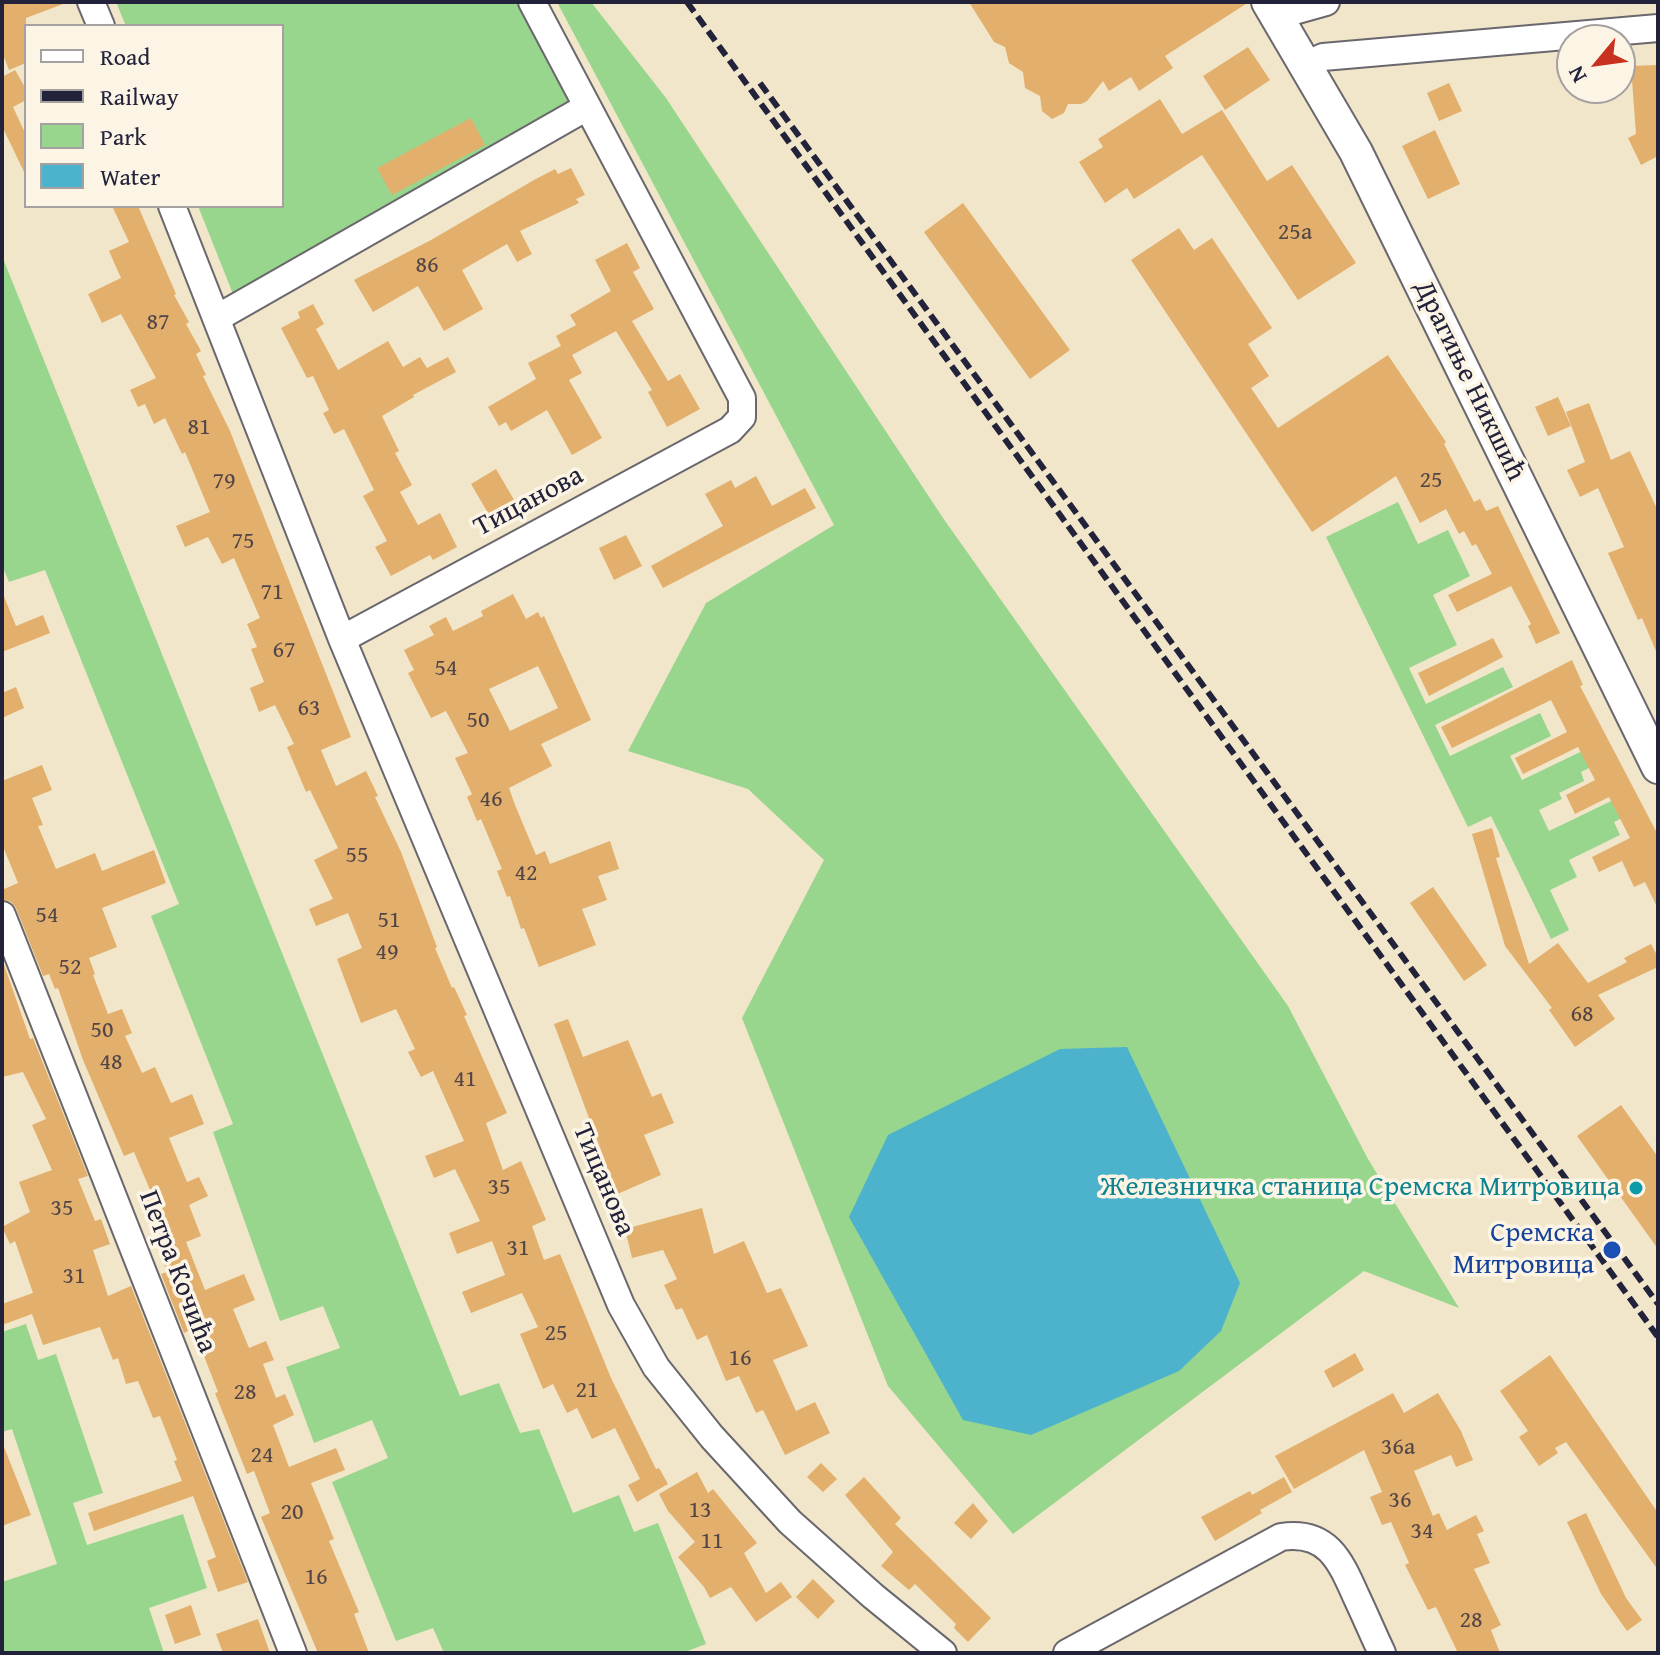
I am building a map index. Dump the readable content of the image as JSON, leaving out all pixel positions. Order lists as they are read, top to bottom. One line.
{"streets":{"street":["Драгиње Никшић","Тицанова","Петра Кочића"]},"places":["Железничка станица Сремска Митровица","Сремска Митровица"],"house_numbers":["25a","86","87","81","25","79","75","71","67","54","63","50","46","55","42","54","51","49","52","68","50","48","41","35","35","31","31","25","16","21","28","36a","24","36","13","20","34","11","16","28"],"legend":["Road","Railway","Park","Water"],"north":"bottom left"}
